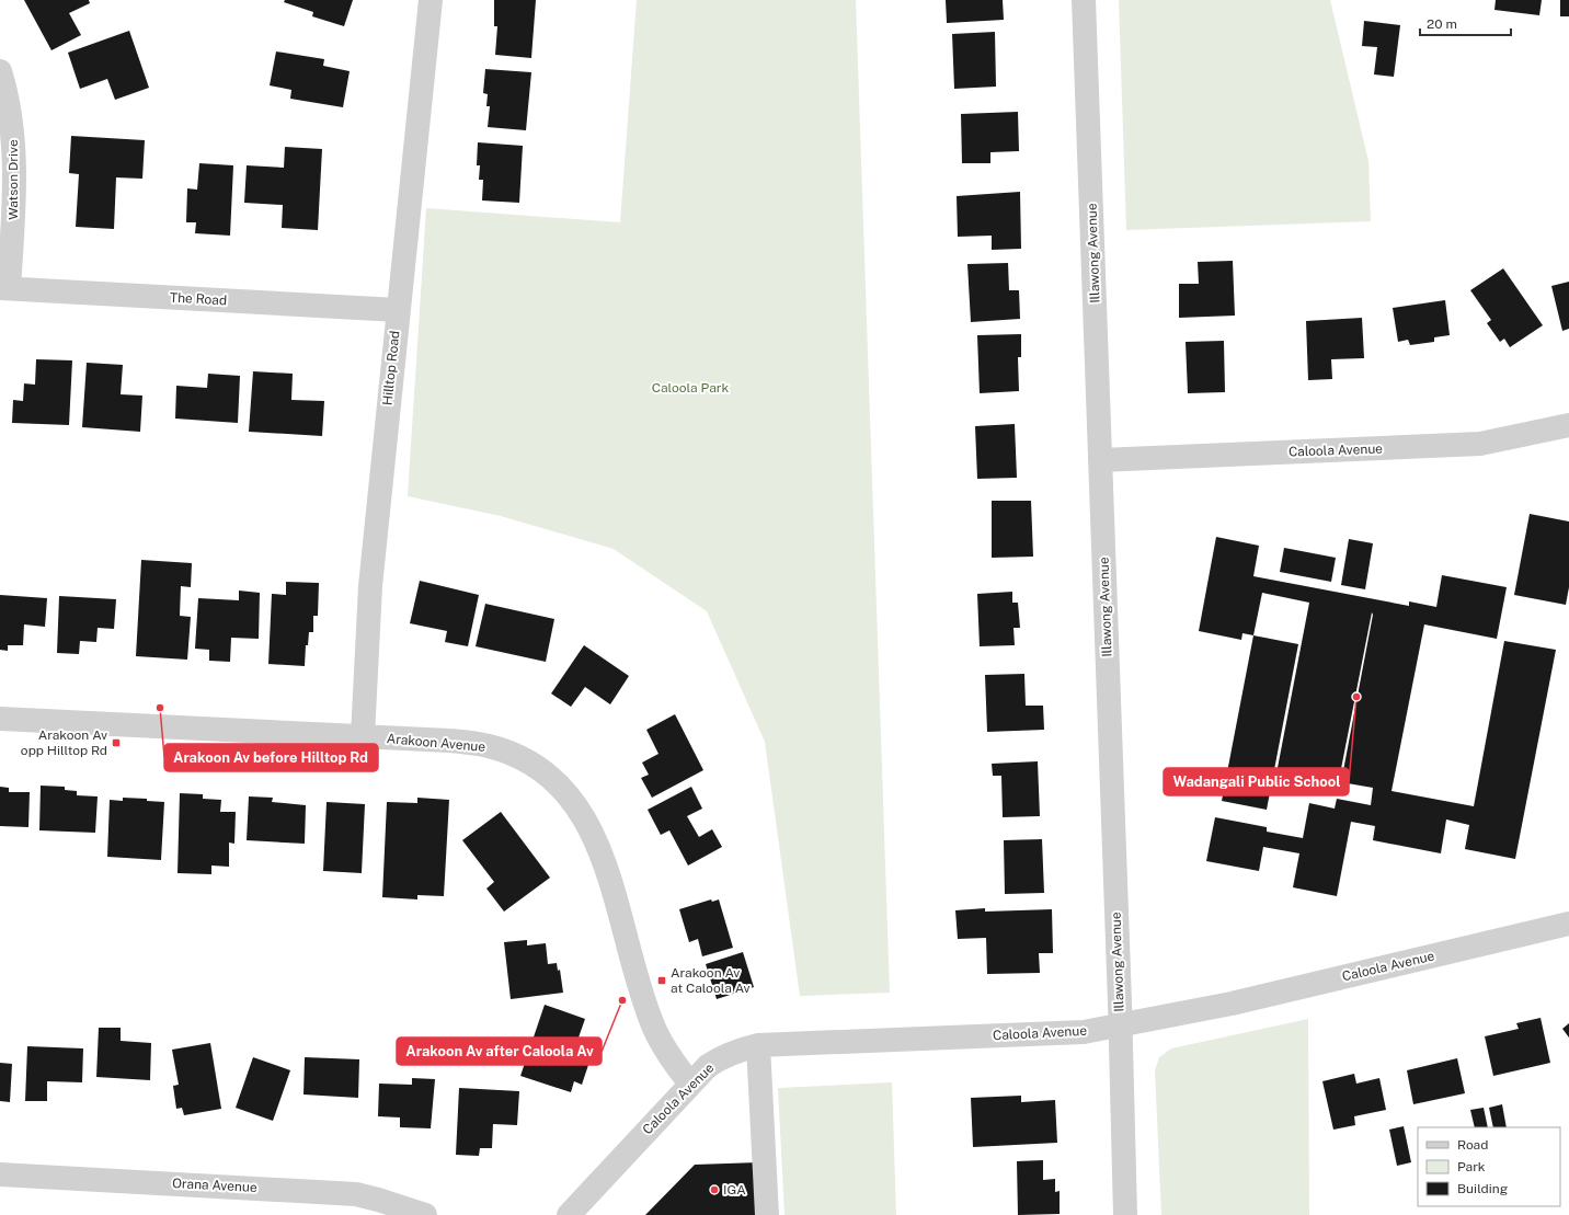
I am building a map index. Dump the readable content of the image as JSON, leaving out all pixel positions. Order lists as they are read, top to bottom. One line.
{"streets":{"street":["Watson Drive","Illawong Avenue","The Road","Hilltop Road","Caloola Avenue","Arakoon Avenue","Orana Avenue"]},"crossings":[["Watson Drive","The Road"],["Illawong Avenue","Caloola Avenue"],["The Road","Hilltop Road"],["Hilltop Road","Arakoon Avenue"],["Caloola Avenue","Arakoon Avenue"]],"parks":["Caloola Park"],"places":{"other":["Wadangali Public School","Arakoon Av before Hilltop Rd","Arakoon Av after Caloola Av","IGA"],"transit":["Arakoon Av opp Hilltop Rd","Arakoon Av at Caloola Av"]},"legend":["Road","Park","Building"],"scale_bar":"20 m"}
